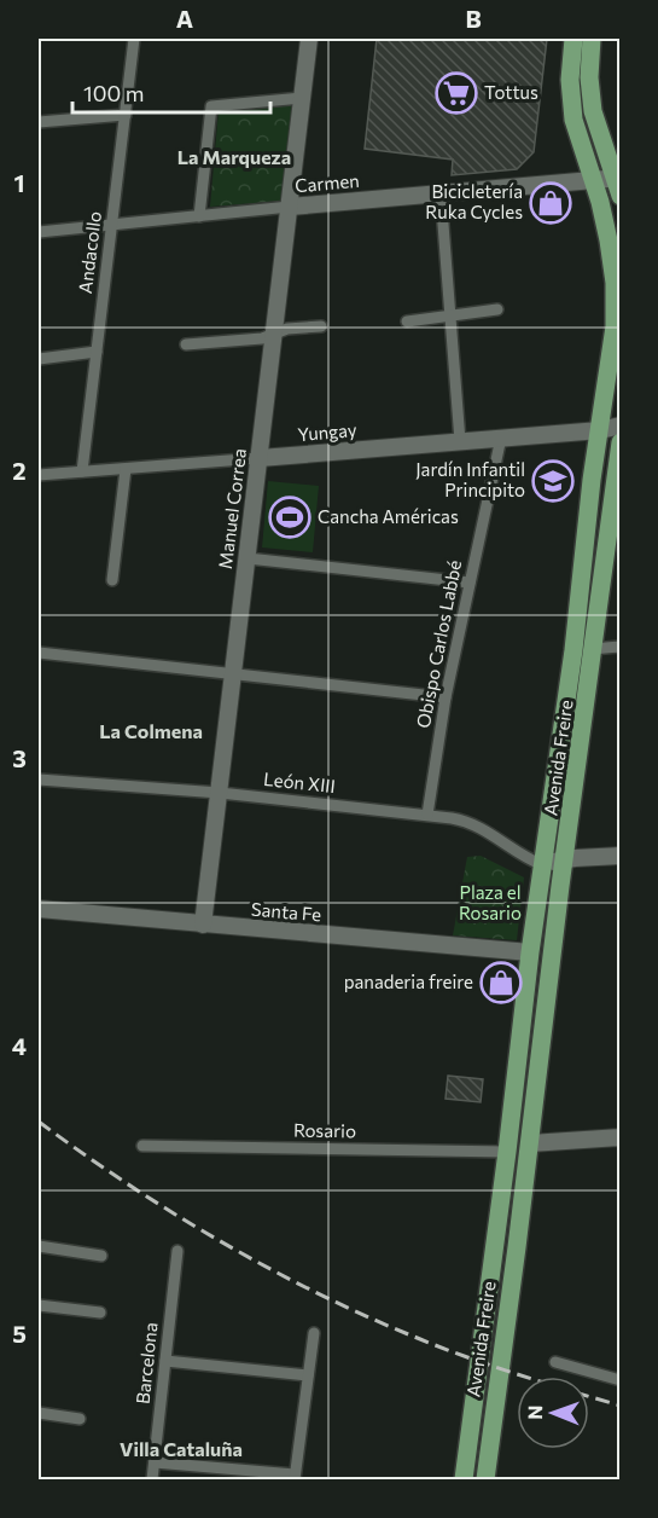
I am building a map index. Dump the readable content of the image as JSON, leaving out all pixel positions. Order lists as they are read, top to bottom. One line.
{"streets":{"main road":["Avenida Freire"],"street":["Carmen","Andacollo","Yungay","Manuel Correa","Obispo Carlos Labbé","León XIII","Santa Fe","Rosario","Barcelona"]},"crossings":[["Carmen","Andacollo"],["Carmen","Manuel Correa"],["Carmen","Avenida Freire"],["Andacollo","Yungay"],["Yungay","Manuel Correa"],["Yungay","Obispo Carlos Labbé"],["Yungay","Avenida Freire"],["Manuel Correa","León XIII"],["Manuel Correa","Santa Fe"],["Obispo Carlos Labbé","León XIII"],["Avenida Freire","León XIII"],["Avenida Freire","Santa Fe"],["Avenida Freire","Rosario"]],"districts":["La Marqueza","La Colmena","Villa Cataluña"],"parks":["Plaza el Rosario"],"places":{"supermarket":["Tottus"],"shop":["Bicicletería Ruka Cycles","panaderia freire"],"school or university":["Jardín Infantil Principito"],"sports":["Cancha Américas"]},"scale_bar":"100 m","north":"left","grid":{"columns":["A","B"],"rows":["1","2","3","4","5"]}}
